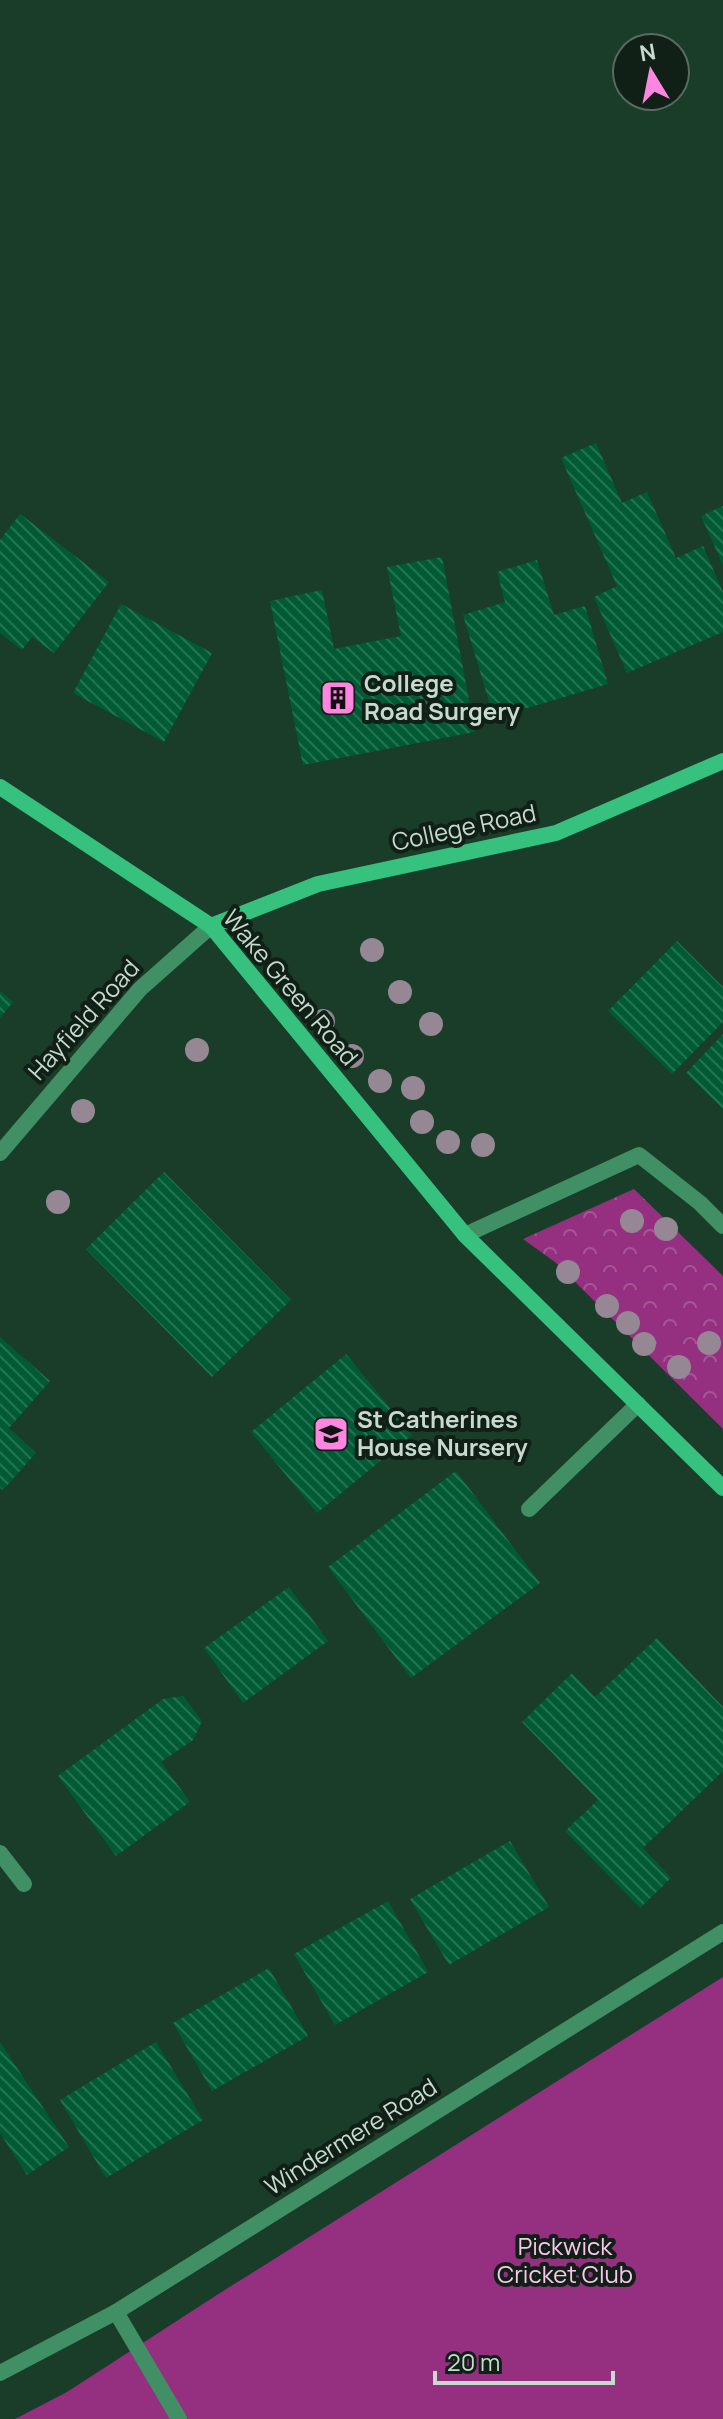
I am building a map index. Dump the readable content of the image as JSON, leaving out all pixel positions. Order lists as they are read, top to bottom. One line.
{"streets":{"main road":["College Road","Wake Green Road"],"street":["Hayfield Road","Windermere Road"]},"crossings":[["College Road","Wake Green Road"],["College Road","Hayfield Road"],["Wake Green Road","Hayfield Road"]],"parks":["Pickwick Cricket Club"],"places":{"building":["College Road Surgery"],"school or university":["St Catherines House Nursery"]},"scale_bar":"20 m","north":"top"}
